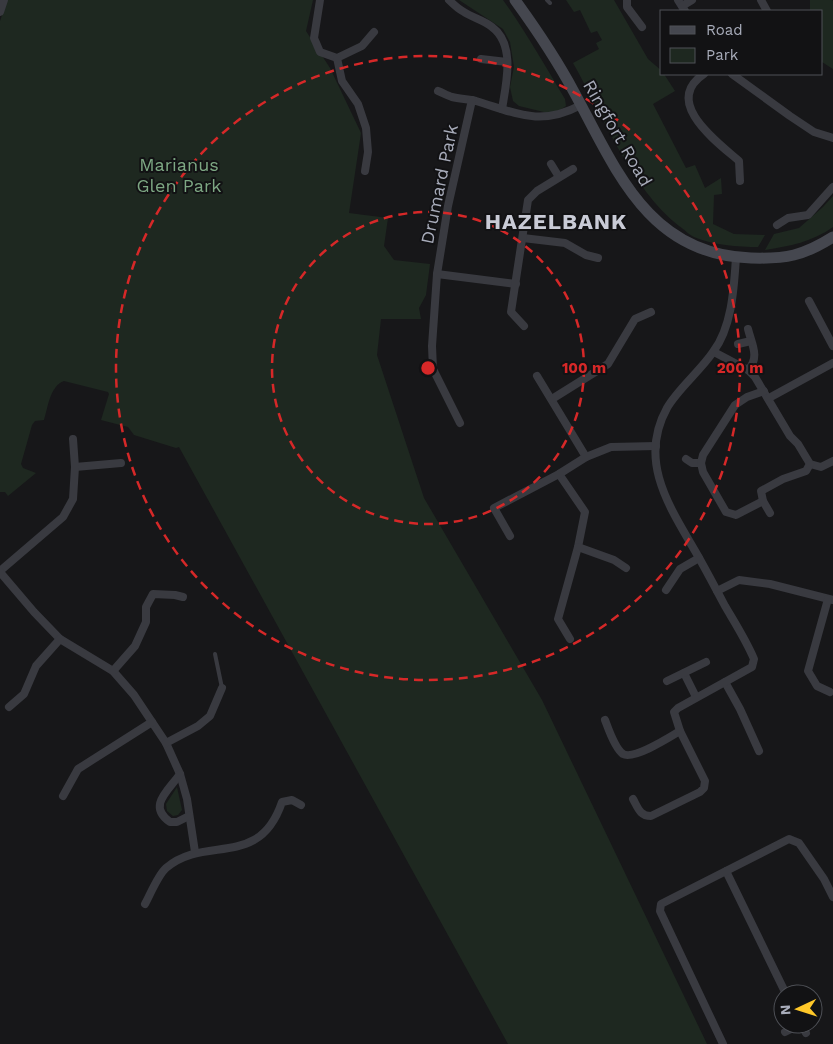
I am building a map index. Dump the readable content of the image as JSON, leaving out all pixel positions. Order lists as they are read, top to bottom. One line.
{"streets":{"street":["Ringfort Road","Drumard Park"]},"districts":["HAZELBANK"],"parks":["Marianus Glen Park"],"legend":["Road","Park"],"north":"left","rings":["100 m","200 m"]}
